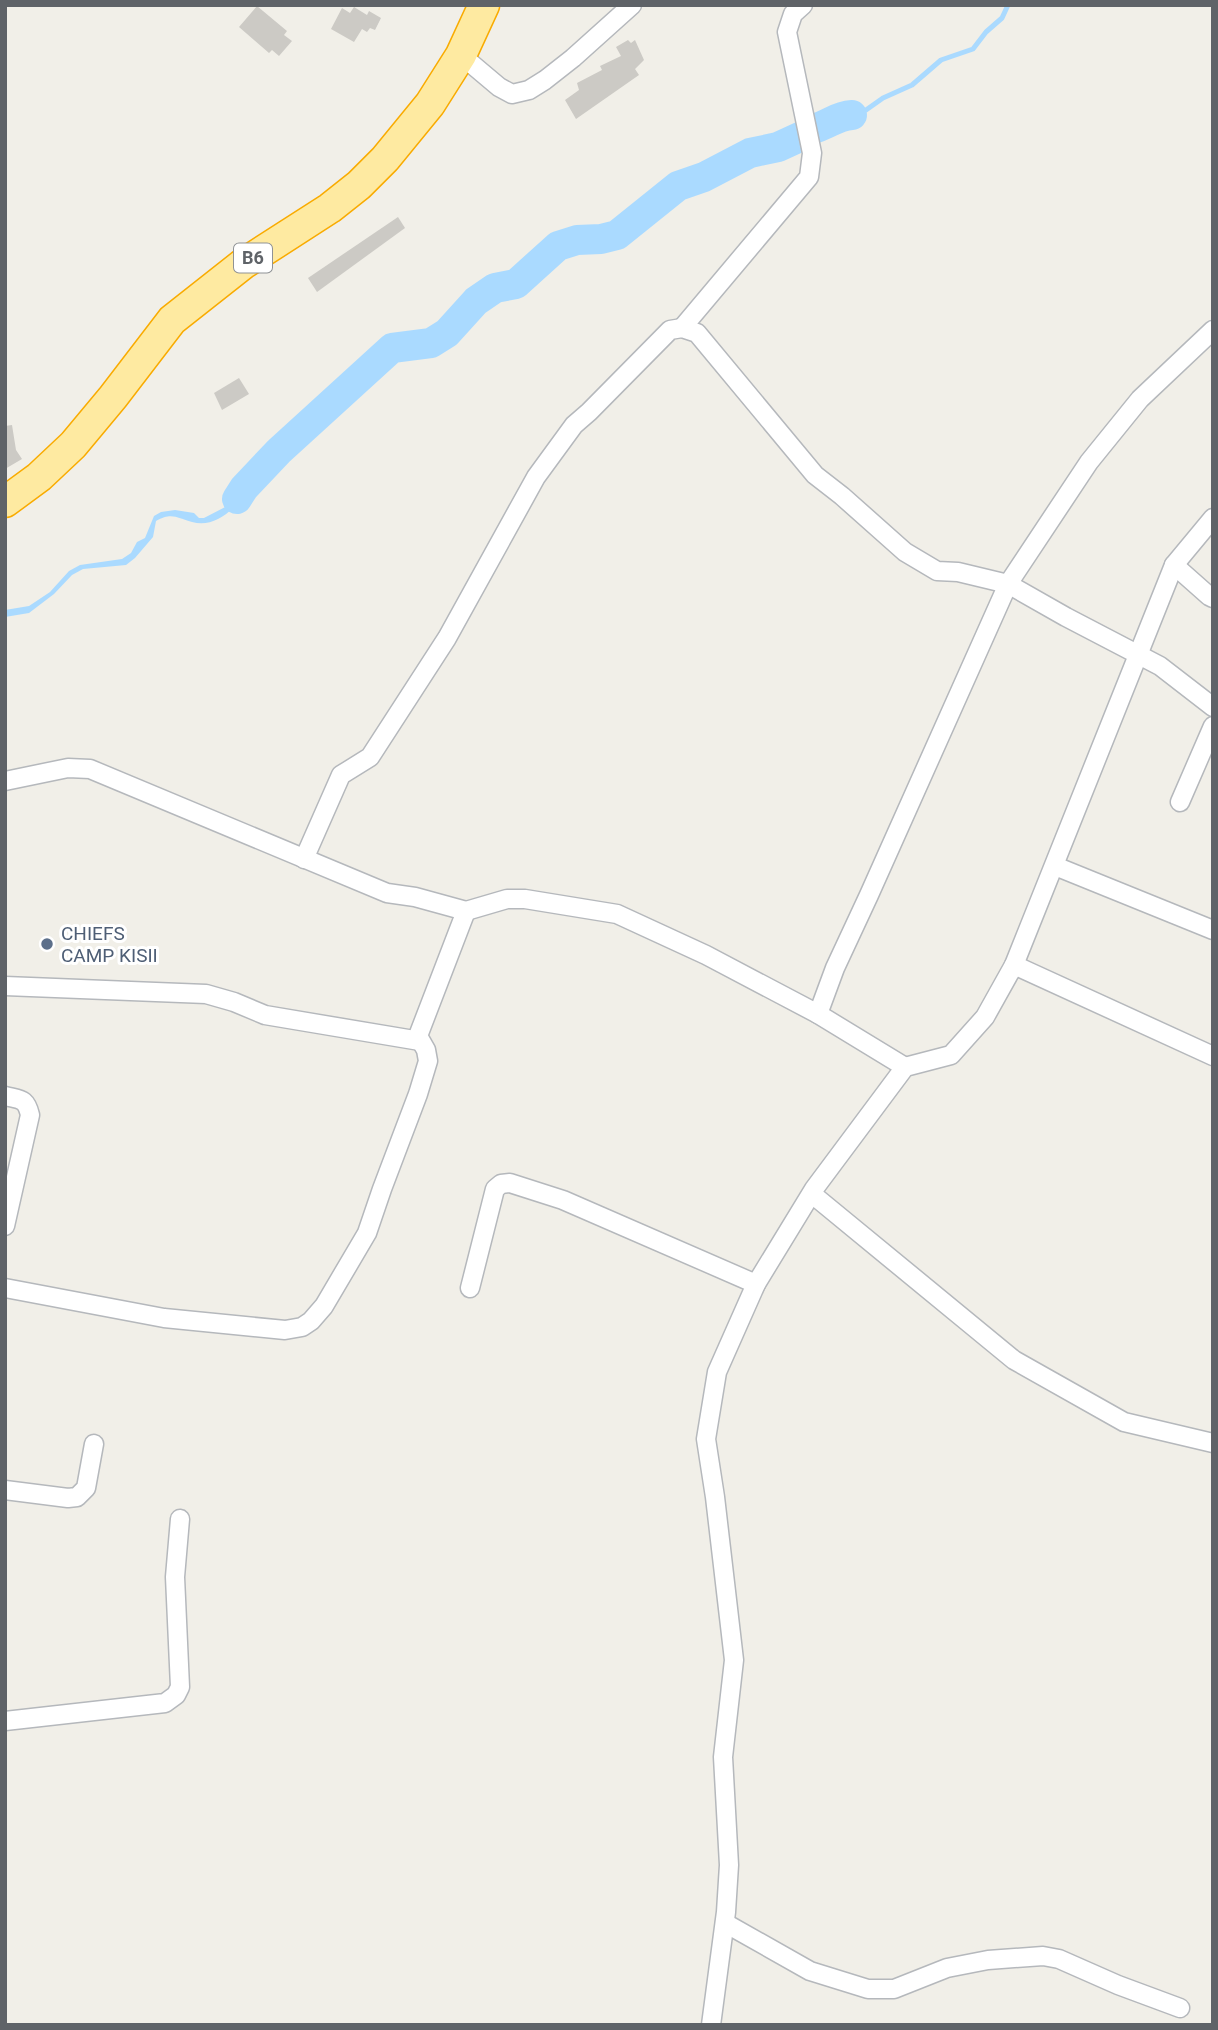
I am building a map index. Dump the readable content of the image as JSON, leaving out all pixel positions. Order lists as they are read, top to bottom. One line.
{"streets":{"highway":["B6"]},"places":["CHIEFS CAMP KISII"]}
